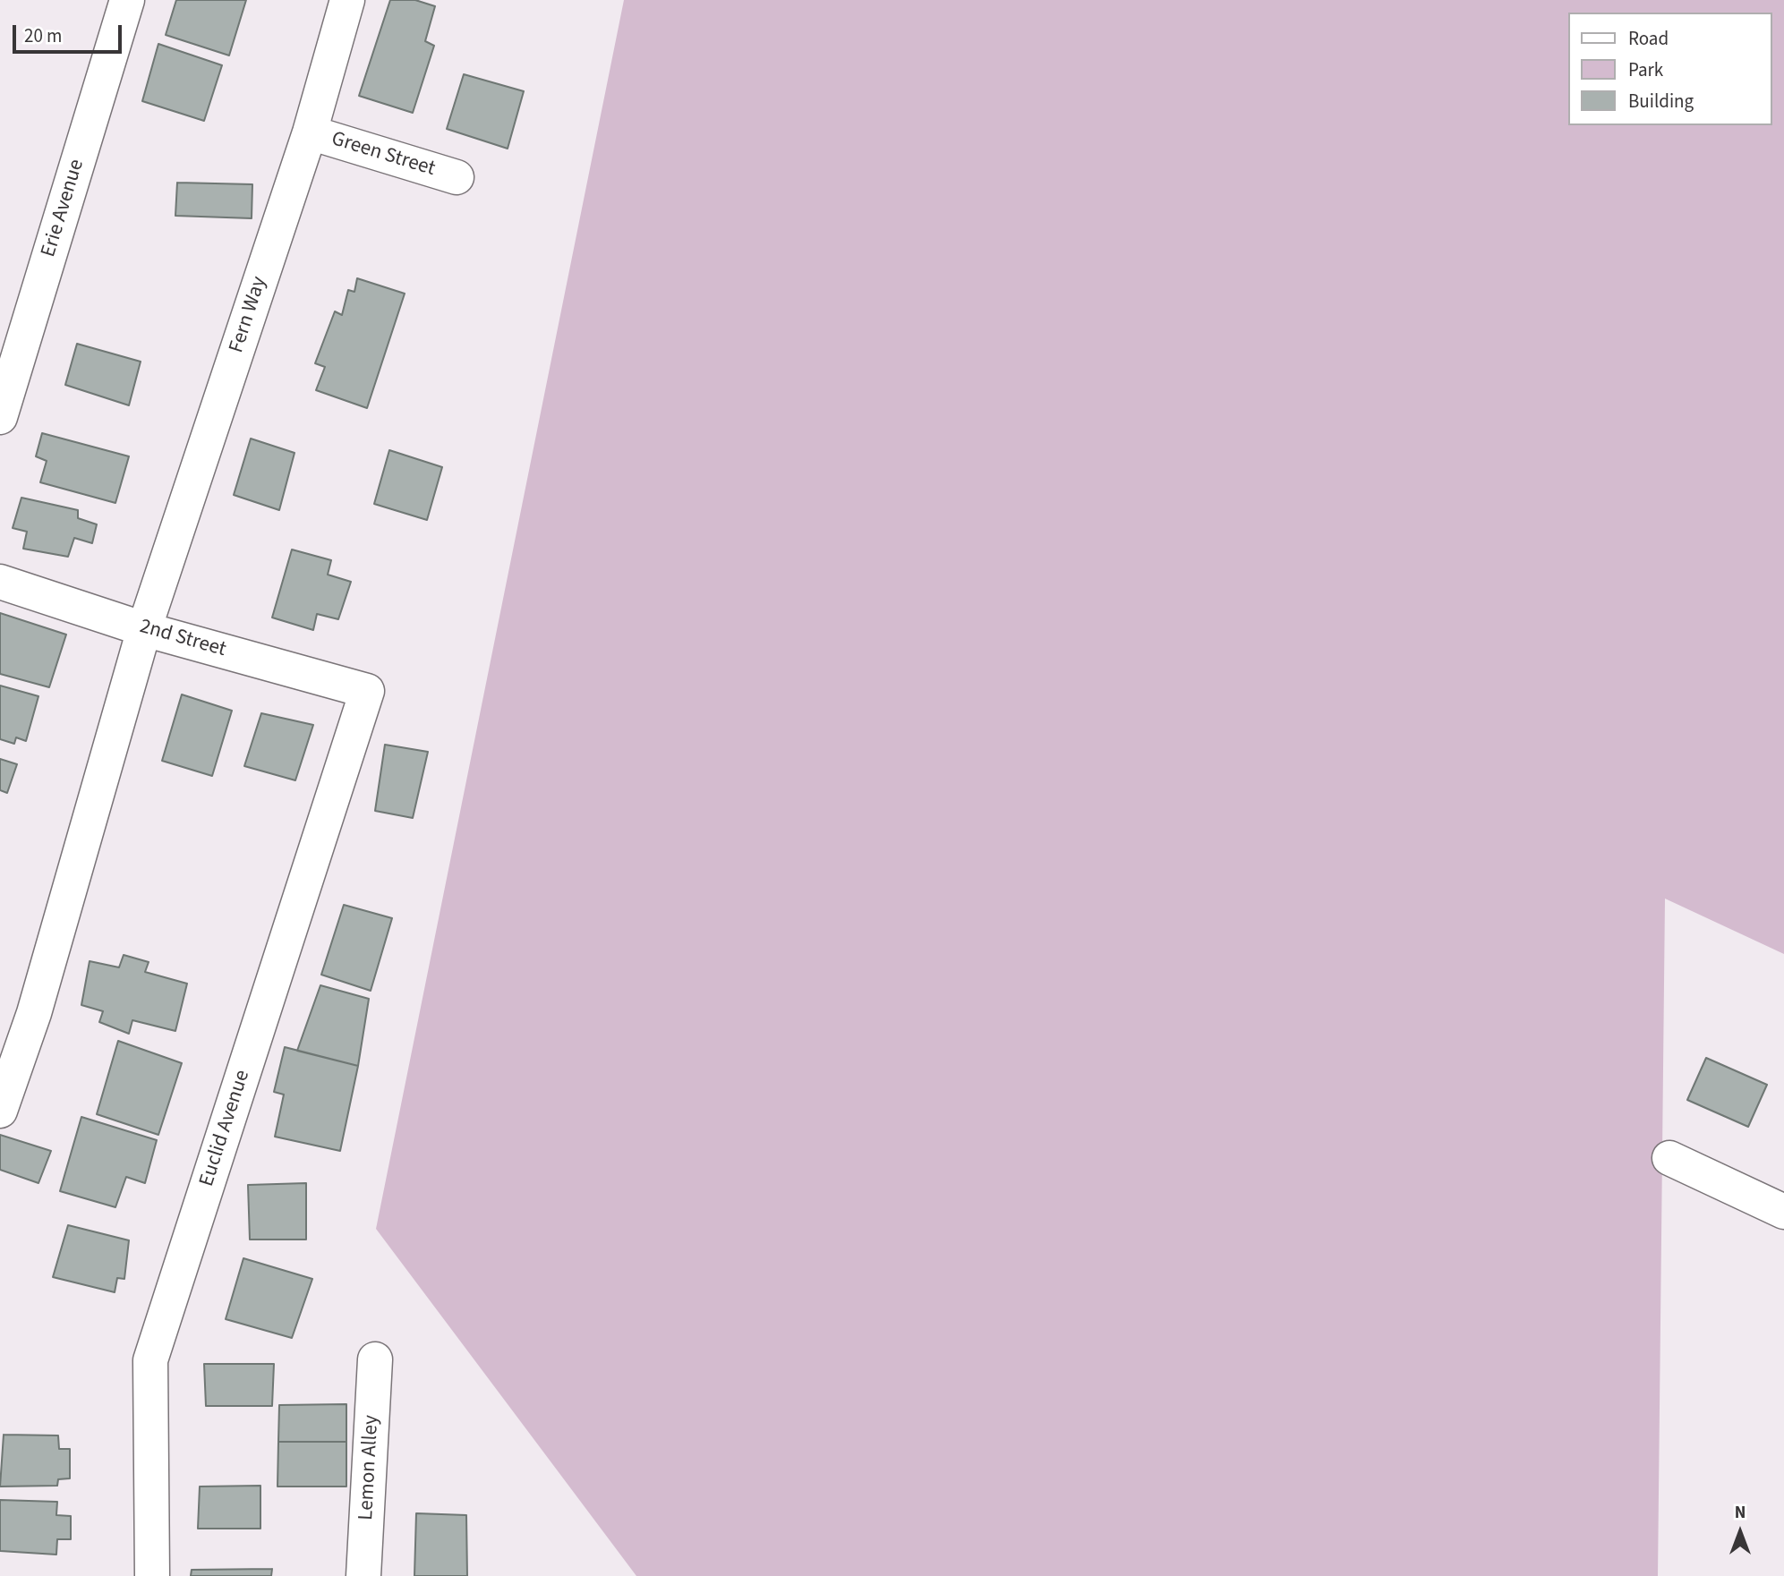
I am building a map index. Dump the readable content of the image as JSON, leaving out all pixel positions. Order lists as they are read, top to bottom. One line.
{"streets":{"street":["Green Street","Erie Avenue","Fern Way","2nd Street","Euclid Avenue","Lemon Alley"]},"crossings":[["Green Street","Fern Way"],["Fern Way","2nd Street"],["2nd Street","Euclid Avenue"]],"legend":["Road","Park","Building"],"scale_bar":"20 m","north":"top"}
